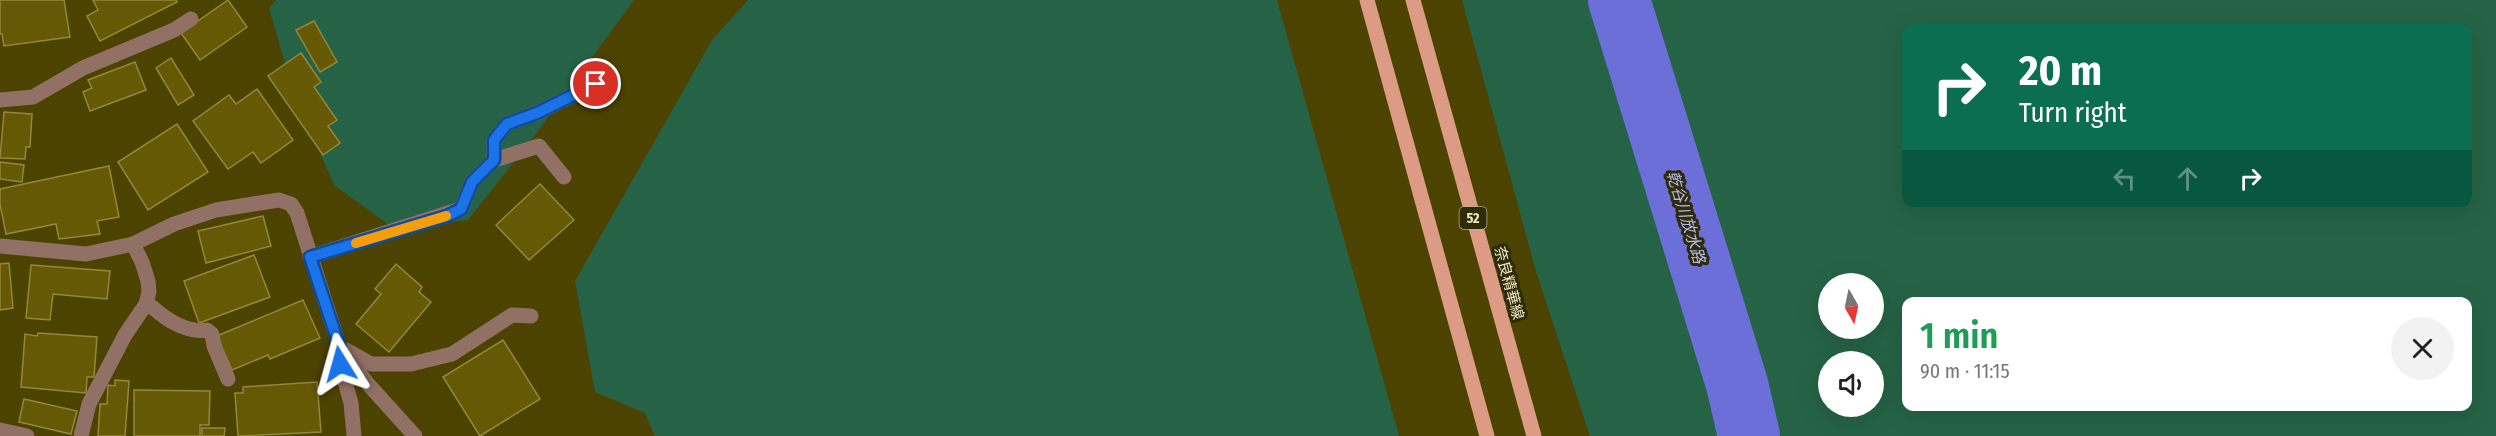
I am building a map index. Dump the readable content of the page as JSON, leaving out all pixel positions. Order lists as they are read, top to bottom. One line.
{"streets":{"main road":["52","奈良精華線"]},"water":["乾谷川放水路"],"north":"bottom","page":{"turn":["20 m","Turn right"],"heading":["1 min","90 m · 11:15"]}}
